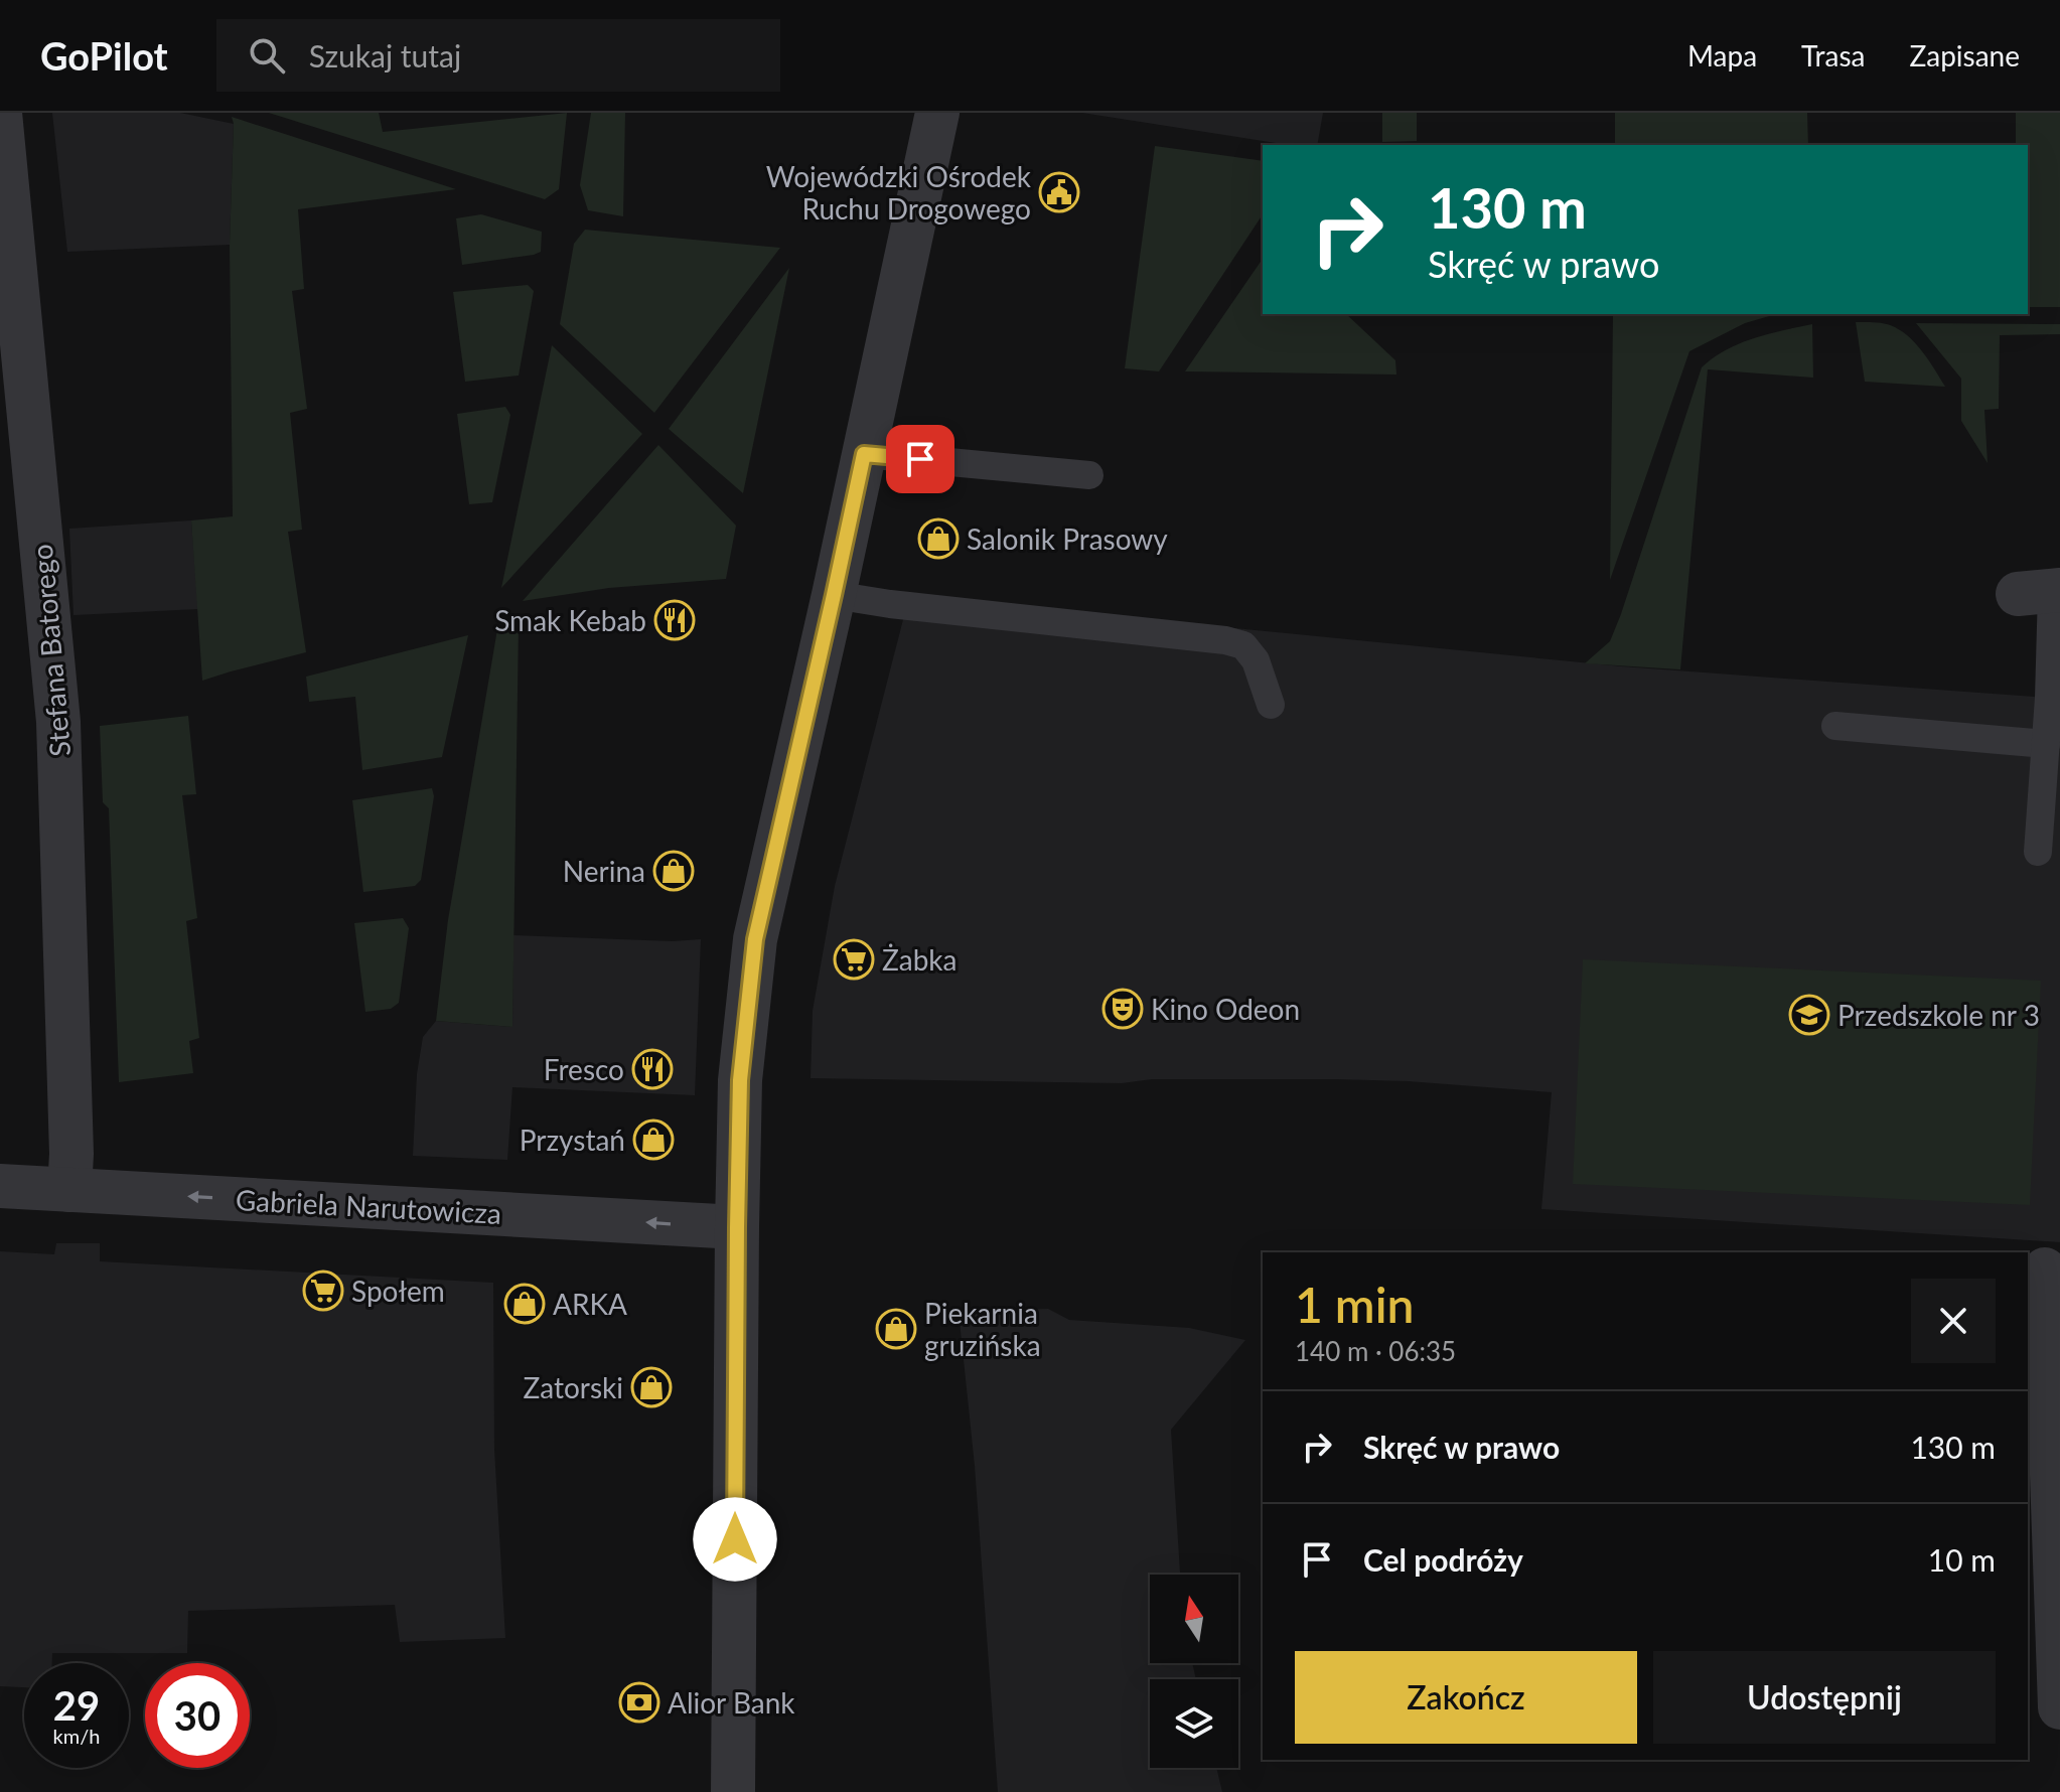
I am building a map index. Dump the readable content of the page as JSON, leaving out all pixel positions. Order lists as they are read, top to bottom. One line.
{"streets":{"street":["Stefana Batorego","Gabriela Narutowicza"]},"crossings":[["Stefana Batorego","Gabriela Narutowicza"]],"one_way":["Gabriela Narutowicza"],"places":{"public building":["Wojewódzki Ośrodek Ruchu Drogowego"],"shop":["Salonik Prasowy","Nerina","Przystań","ARKA","Piekarnia gruzińska","Zatorski"],"restaurant":["Smak Kebab","Fresco"],"supermarket":["Żabka","Społem"],"theatre":["Kino Odeon"],"school or university":["Przedszkole nr 3"],"bank":["Alior Bank"]},"north":"top","page":{"header":"GoPilot","search":"Szukaj tutaj","nav":["Mapa","Trasa","Zapisane"],"turn":["130 m","Skręć w prawo"],"heading":["1 min","140 m · 06:35"],"list":[{"name":"Skręć w prawo","value":"130 m"},{"name":"Cel podróży","value":"10 m"}],"buttons":["Zakończ","Udostępnij"],"speed":"29 km/h","limit":"30"}}
